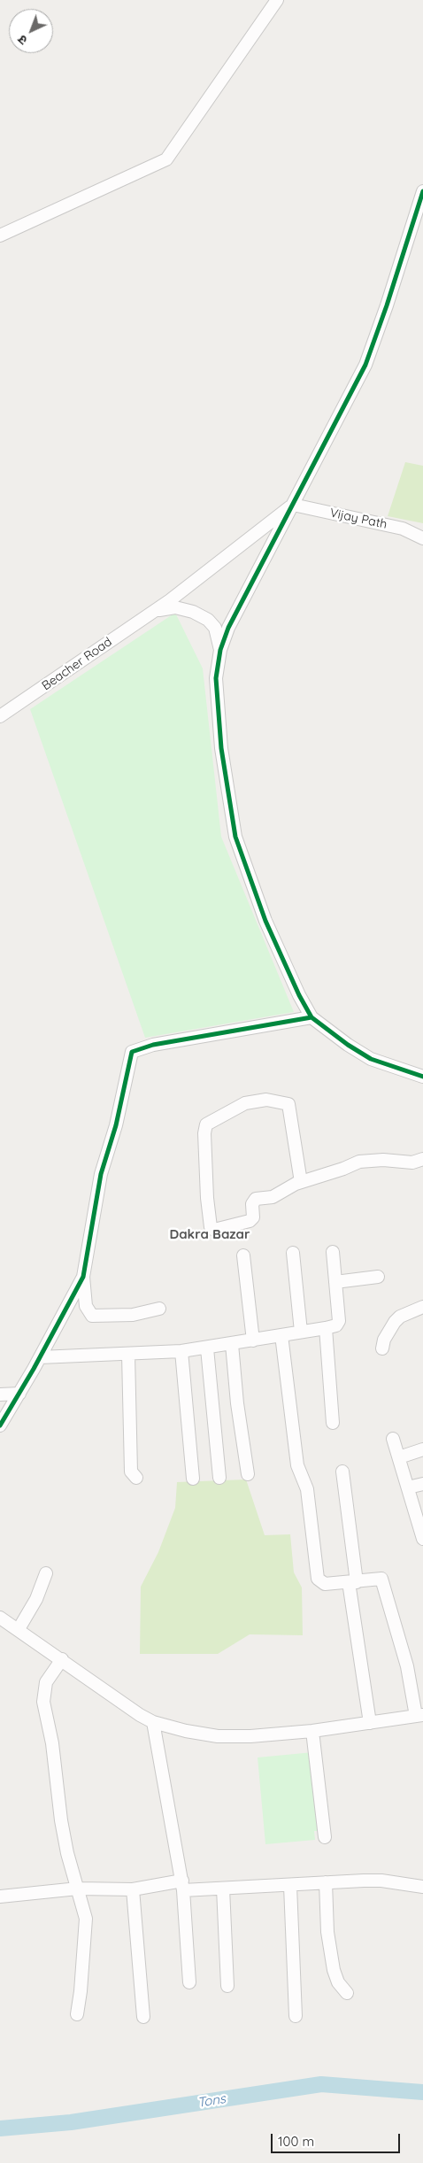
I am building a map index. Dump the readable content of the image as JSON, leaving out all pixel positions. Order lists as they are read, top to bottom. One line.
{"streets":{"street":["Vijay Path","Beacher Road"]},"crossings":[["Vijay Path","Beacher Road"]],"districts":["Dakra Bazar"],"water":["Tons"],"scale_bar":"100 m","north":"bottom left"}
